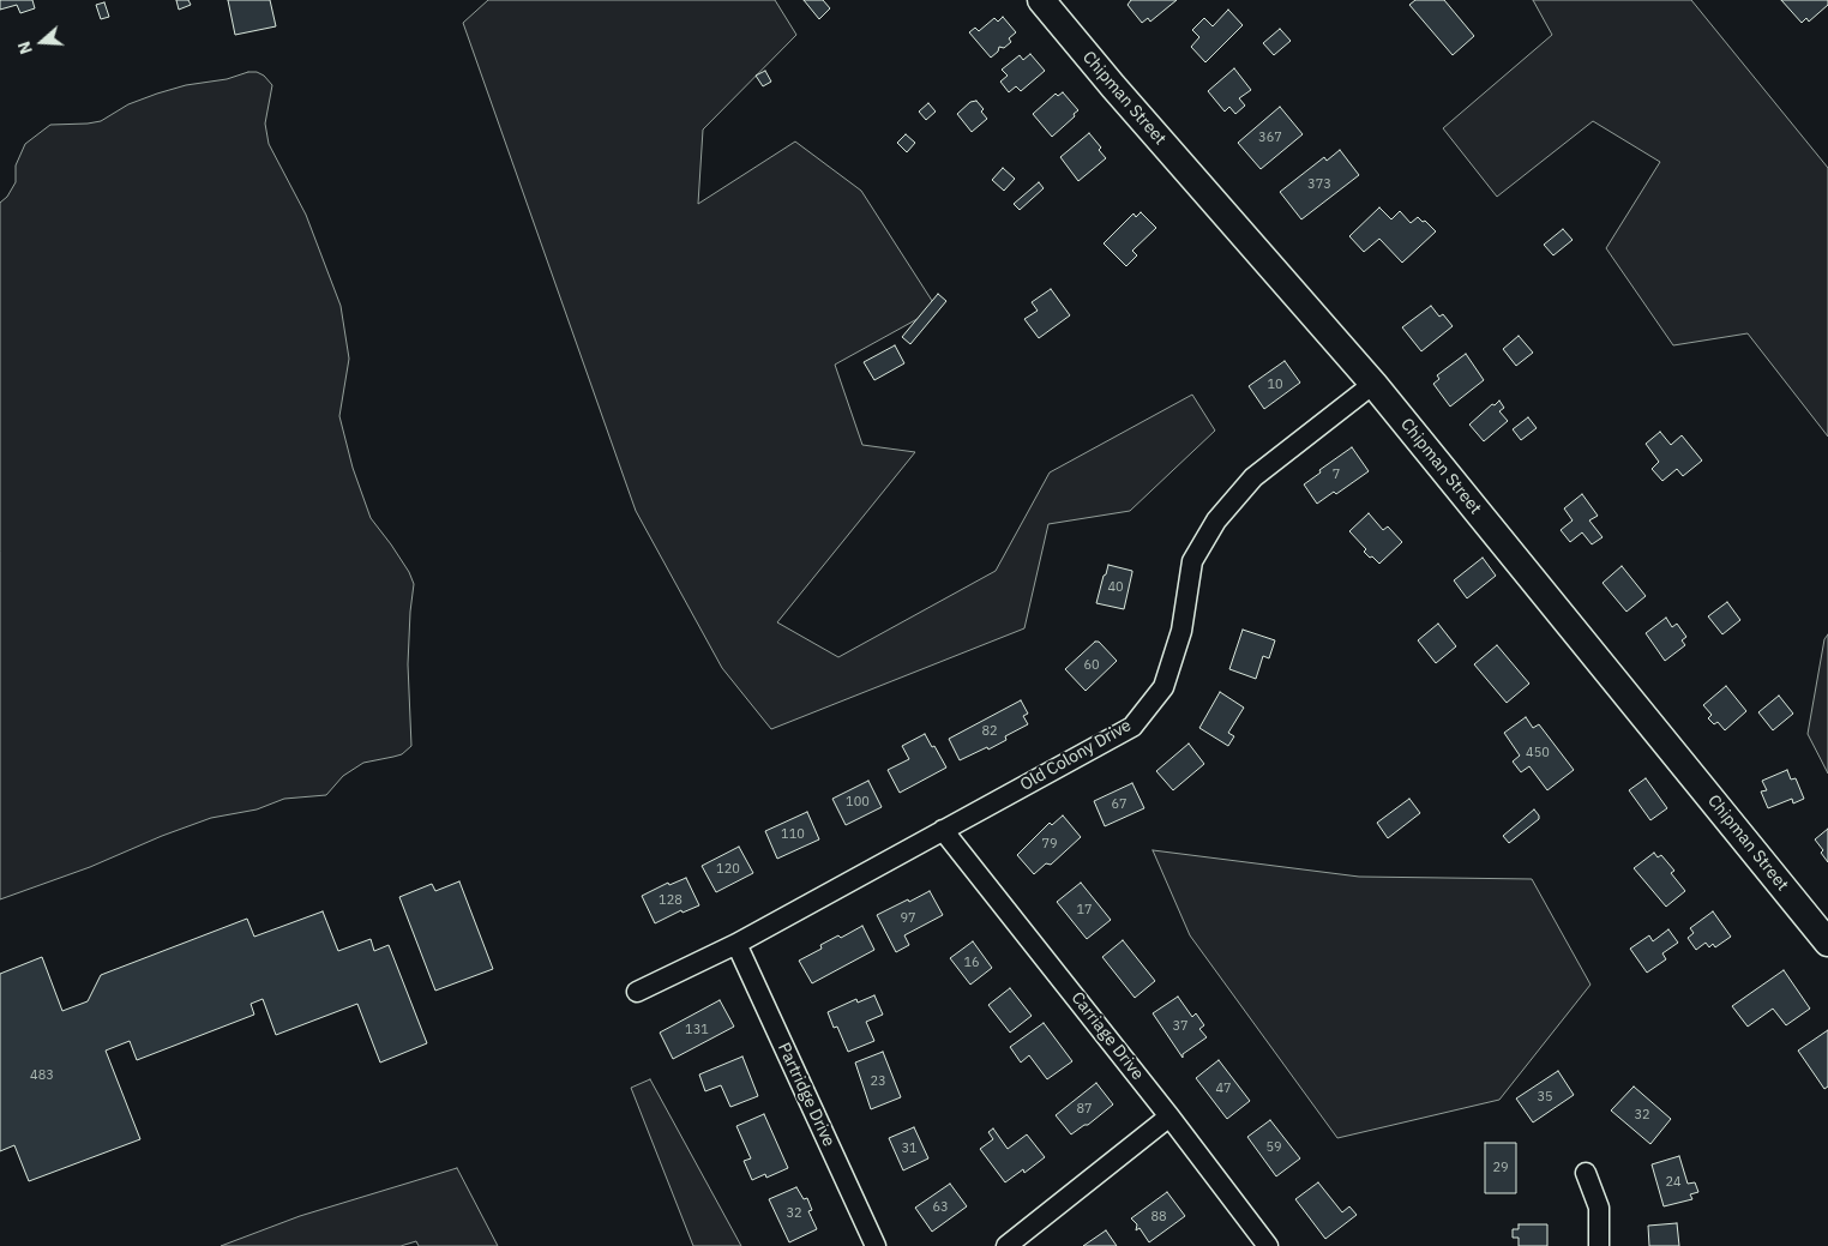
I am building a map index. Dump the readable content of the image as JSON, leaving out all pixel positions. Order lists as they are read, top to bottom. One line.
{"streets":{"street":["Chipman Street","Old Colony Drive","Carriage Drive","Partridge Drive"]},"crossings":[["Chipman Street","Old Colony Drive"],["Old Colony Drive","Carriage Drive"],["Old Colony Drive","Partridge Drive"]],"house_numbers":["367","373","10","7","40","60","82","450","100","67","110","79","120","128","17","97","16","37","131","483","23","47","35","87","32","59","31","29","24","63","32","88"],"north":"left"}
